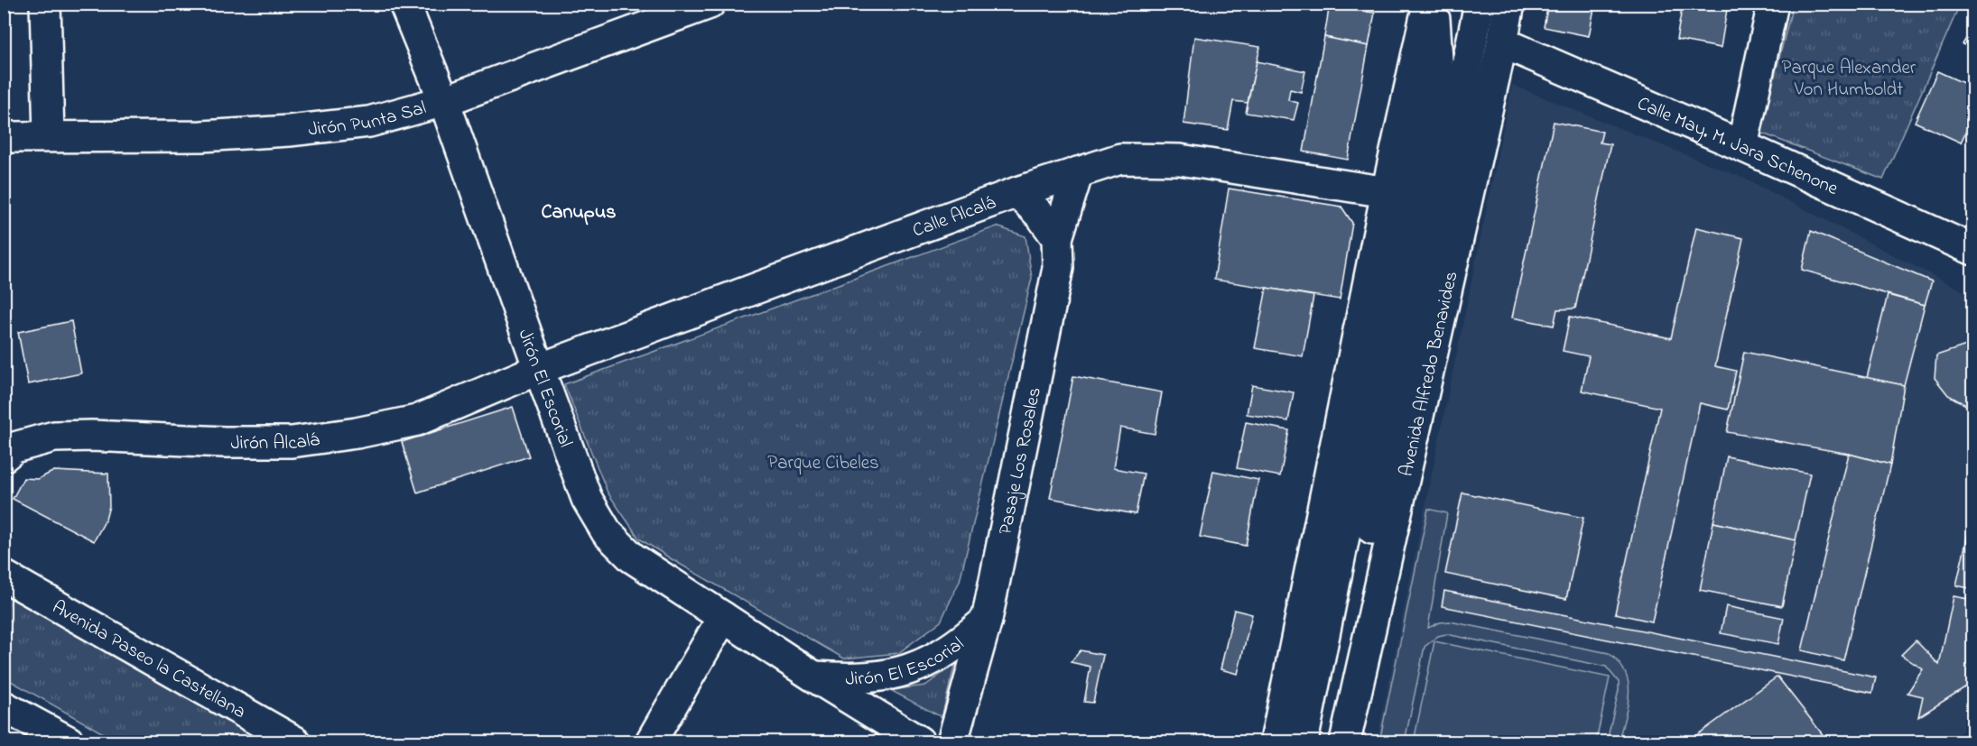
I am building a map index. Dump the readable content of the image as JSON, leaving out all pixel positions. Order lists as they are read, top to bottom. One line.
{"streets":{"street":["Jirón Punta Sal","Calle May. M. Jara Schenone","Calle Alcalá","Avenida Alfredo Benavides","Jirón El Escorial","Jirón Alcalá","Pasaje Los Rosales","Avenida Paseo la Castellana"]},"crossings":[["Jirón Punta Sal","Jirón El Escorial"],["Calle May. M. Jara Schenone","Avenida Alfredo Benavides"],["Calle Alcalá","Jirón El Escorial"],["Calle Alcalá","Jirón Alcalá"],["Calle Alcalá","Pasaje Los Rosales"],["Jirón El Escorial","Jirón Alcalá"],["Jirón El Escorial","Pasaje Los Rosales"]],"districts":["Canupus"],"parks":["Parque Alexander Von Humboldt","Parque Cibeles"]}
